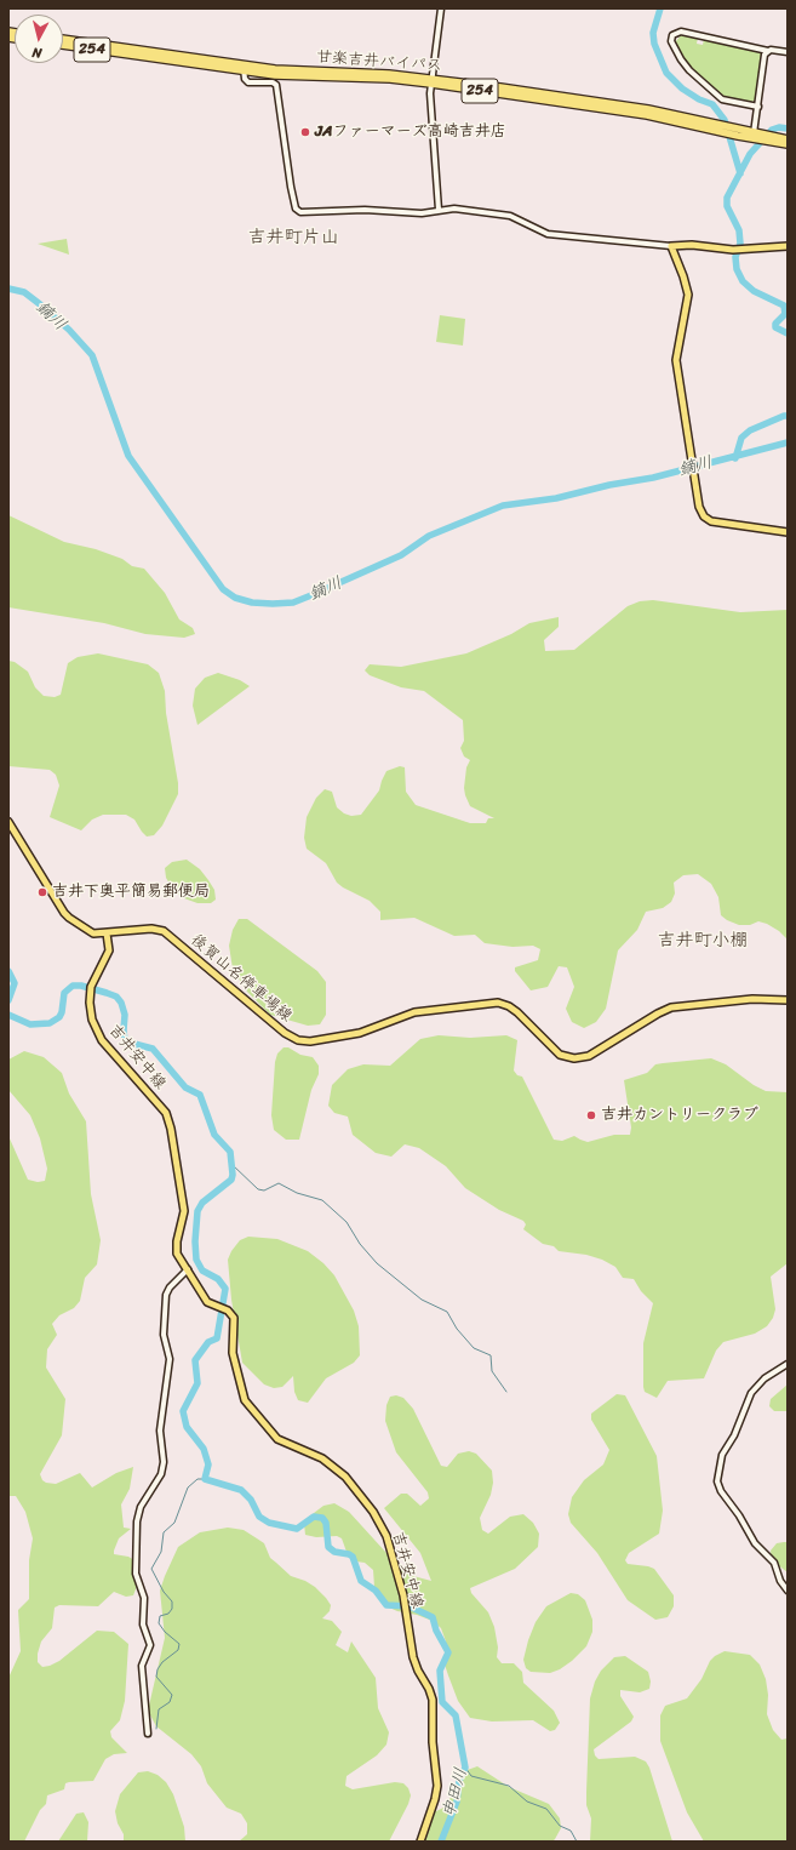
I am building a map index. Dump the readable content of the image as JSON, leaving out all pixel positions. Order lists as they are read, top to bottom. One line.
{"streets":{"highway":["254","甘楽吉井バイパス"],"main road":["後賀山名停車場線","吉井安中線"]},"crossings":[["後賀山名停車場線","吉井安中線"]],"districts":["吉井町片山","吉井町小棚"],"water":["鏑川","申田川"],"places":["JAファーマーズ高崎吉井店","吉井下奥平簡易郵便局","吉井カントリークラブ"],"north":"bottom"}
